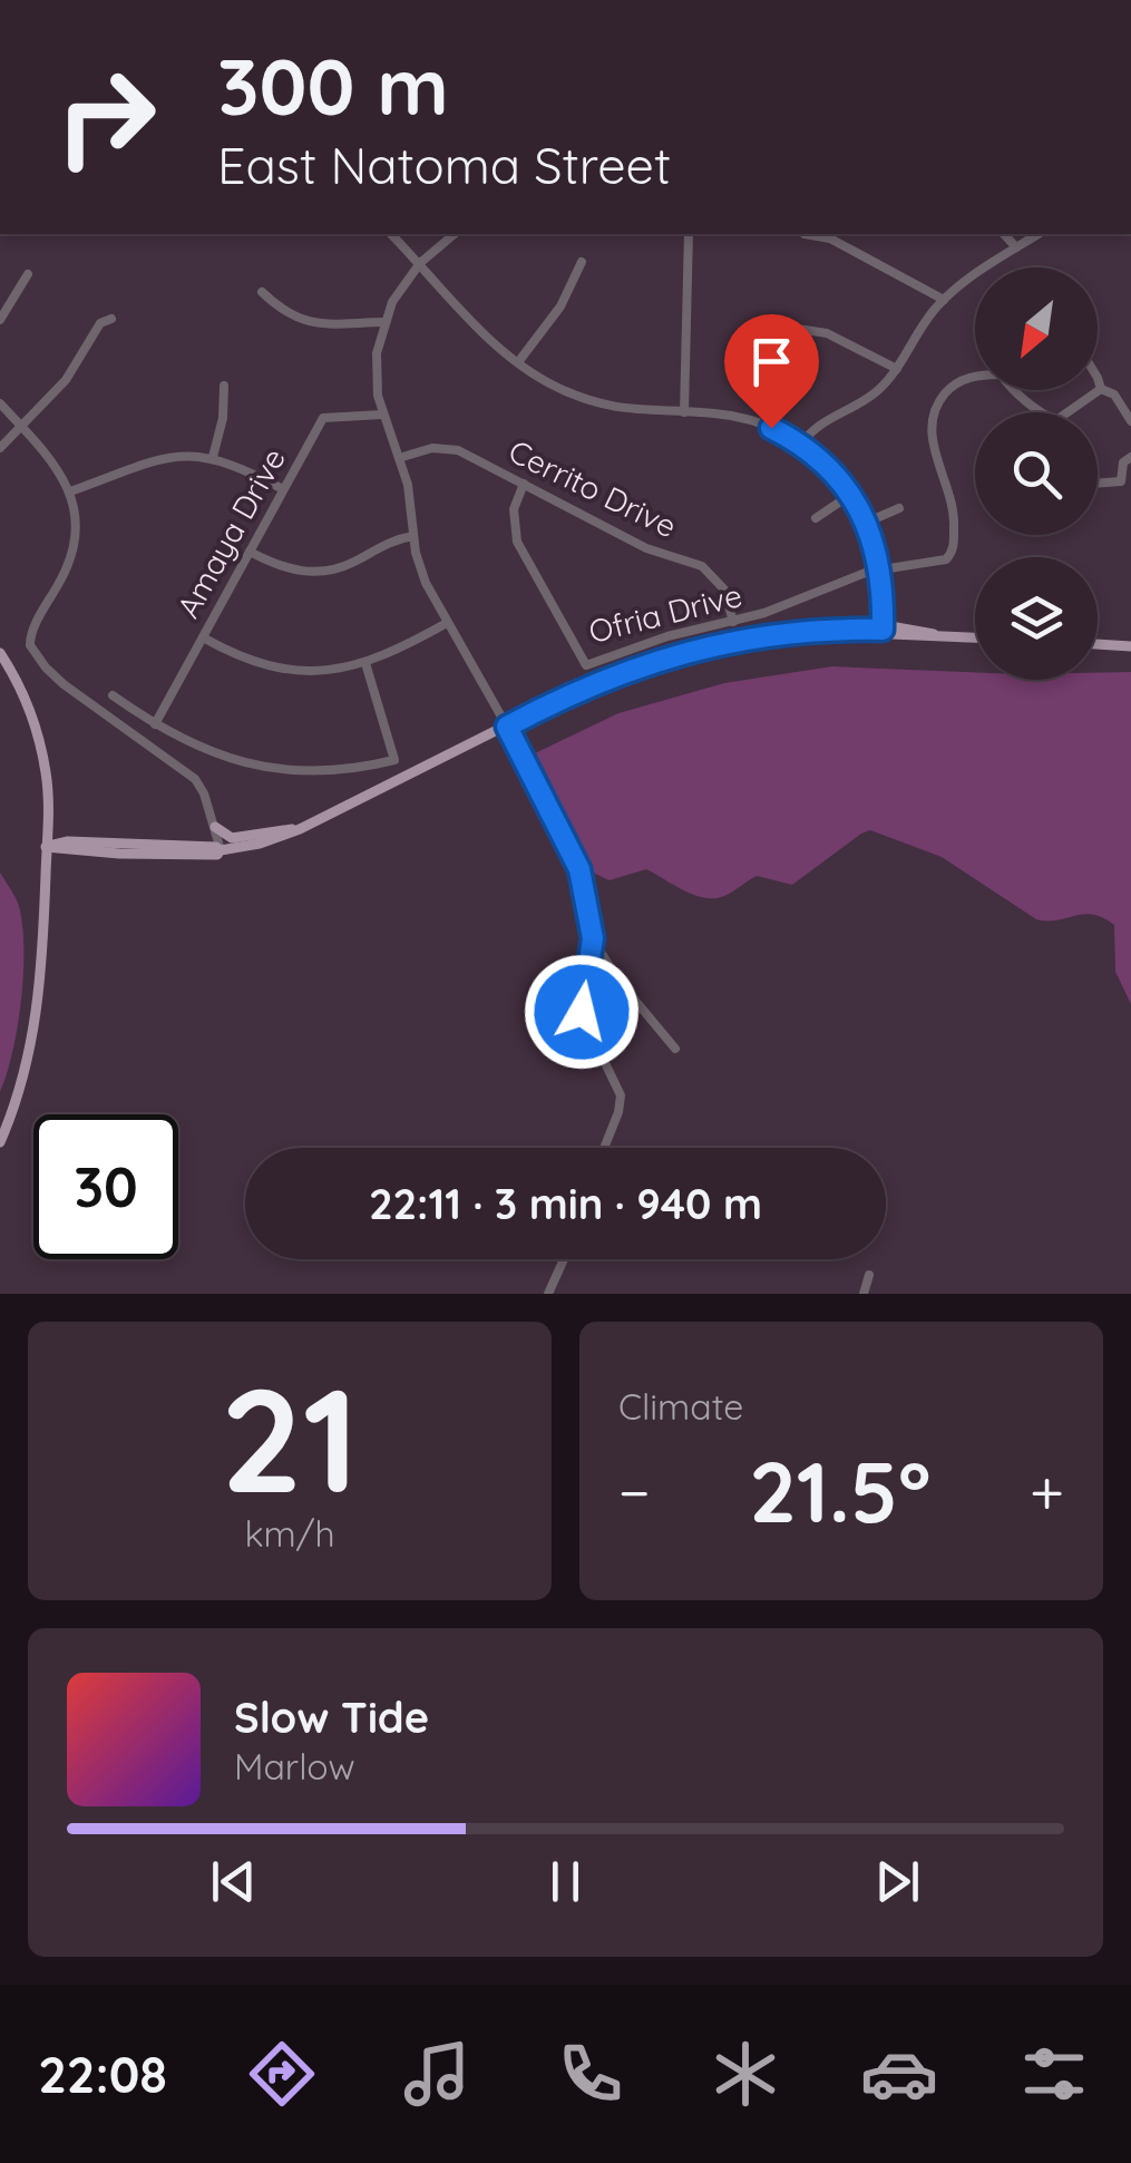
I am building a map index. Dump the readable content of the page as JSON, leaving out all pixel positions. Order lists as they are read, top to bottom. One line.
{"streets":{"street":["Cerrito Drive","Amaya Drive","Ofria Drive"]},"crossings":[["Cerrito Drive","Ofria Drive"]],"north":"bottom left","page":{"turn":["300 m","East Natoma Street"],"limit":"30","trip":"22:11 · 3 min · 940 m","tile":[["21","km/h"],"Climate"],"heat":["−","21.5°","+"],"song":["Slow Tide","Marlow"],"tabs":"22:08"}}
